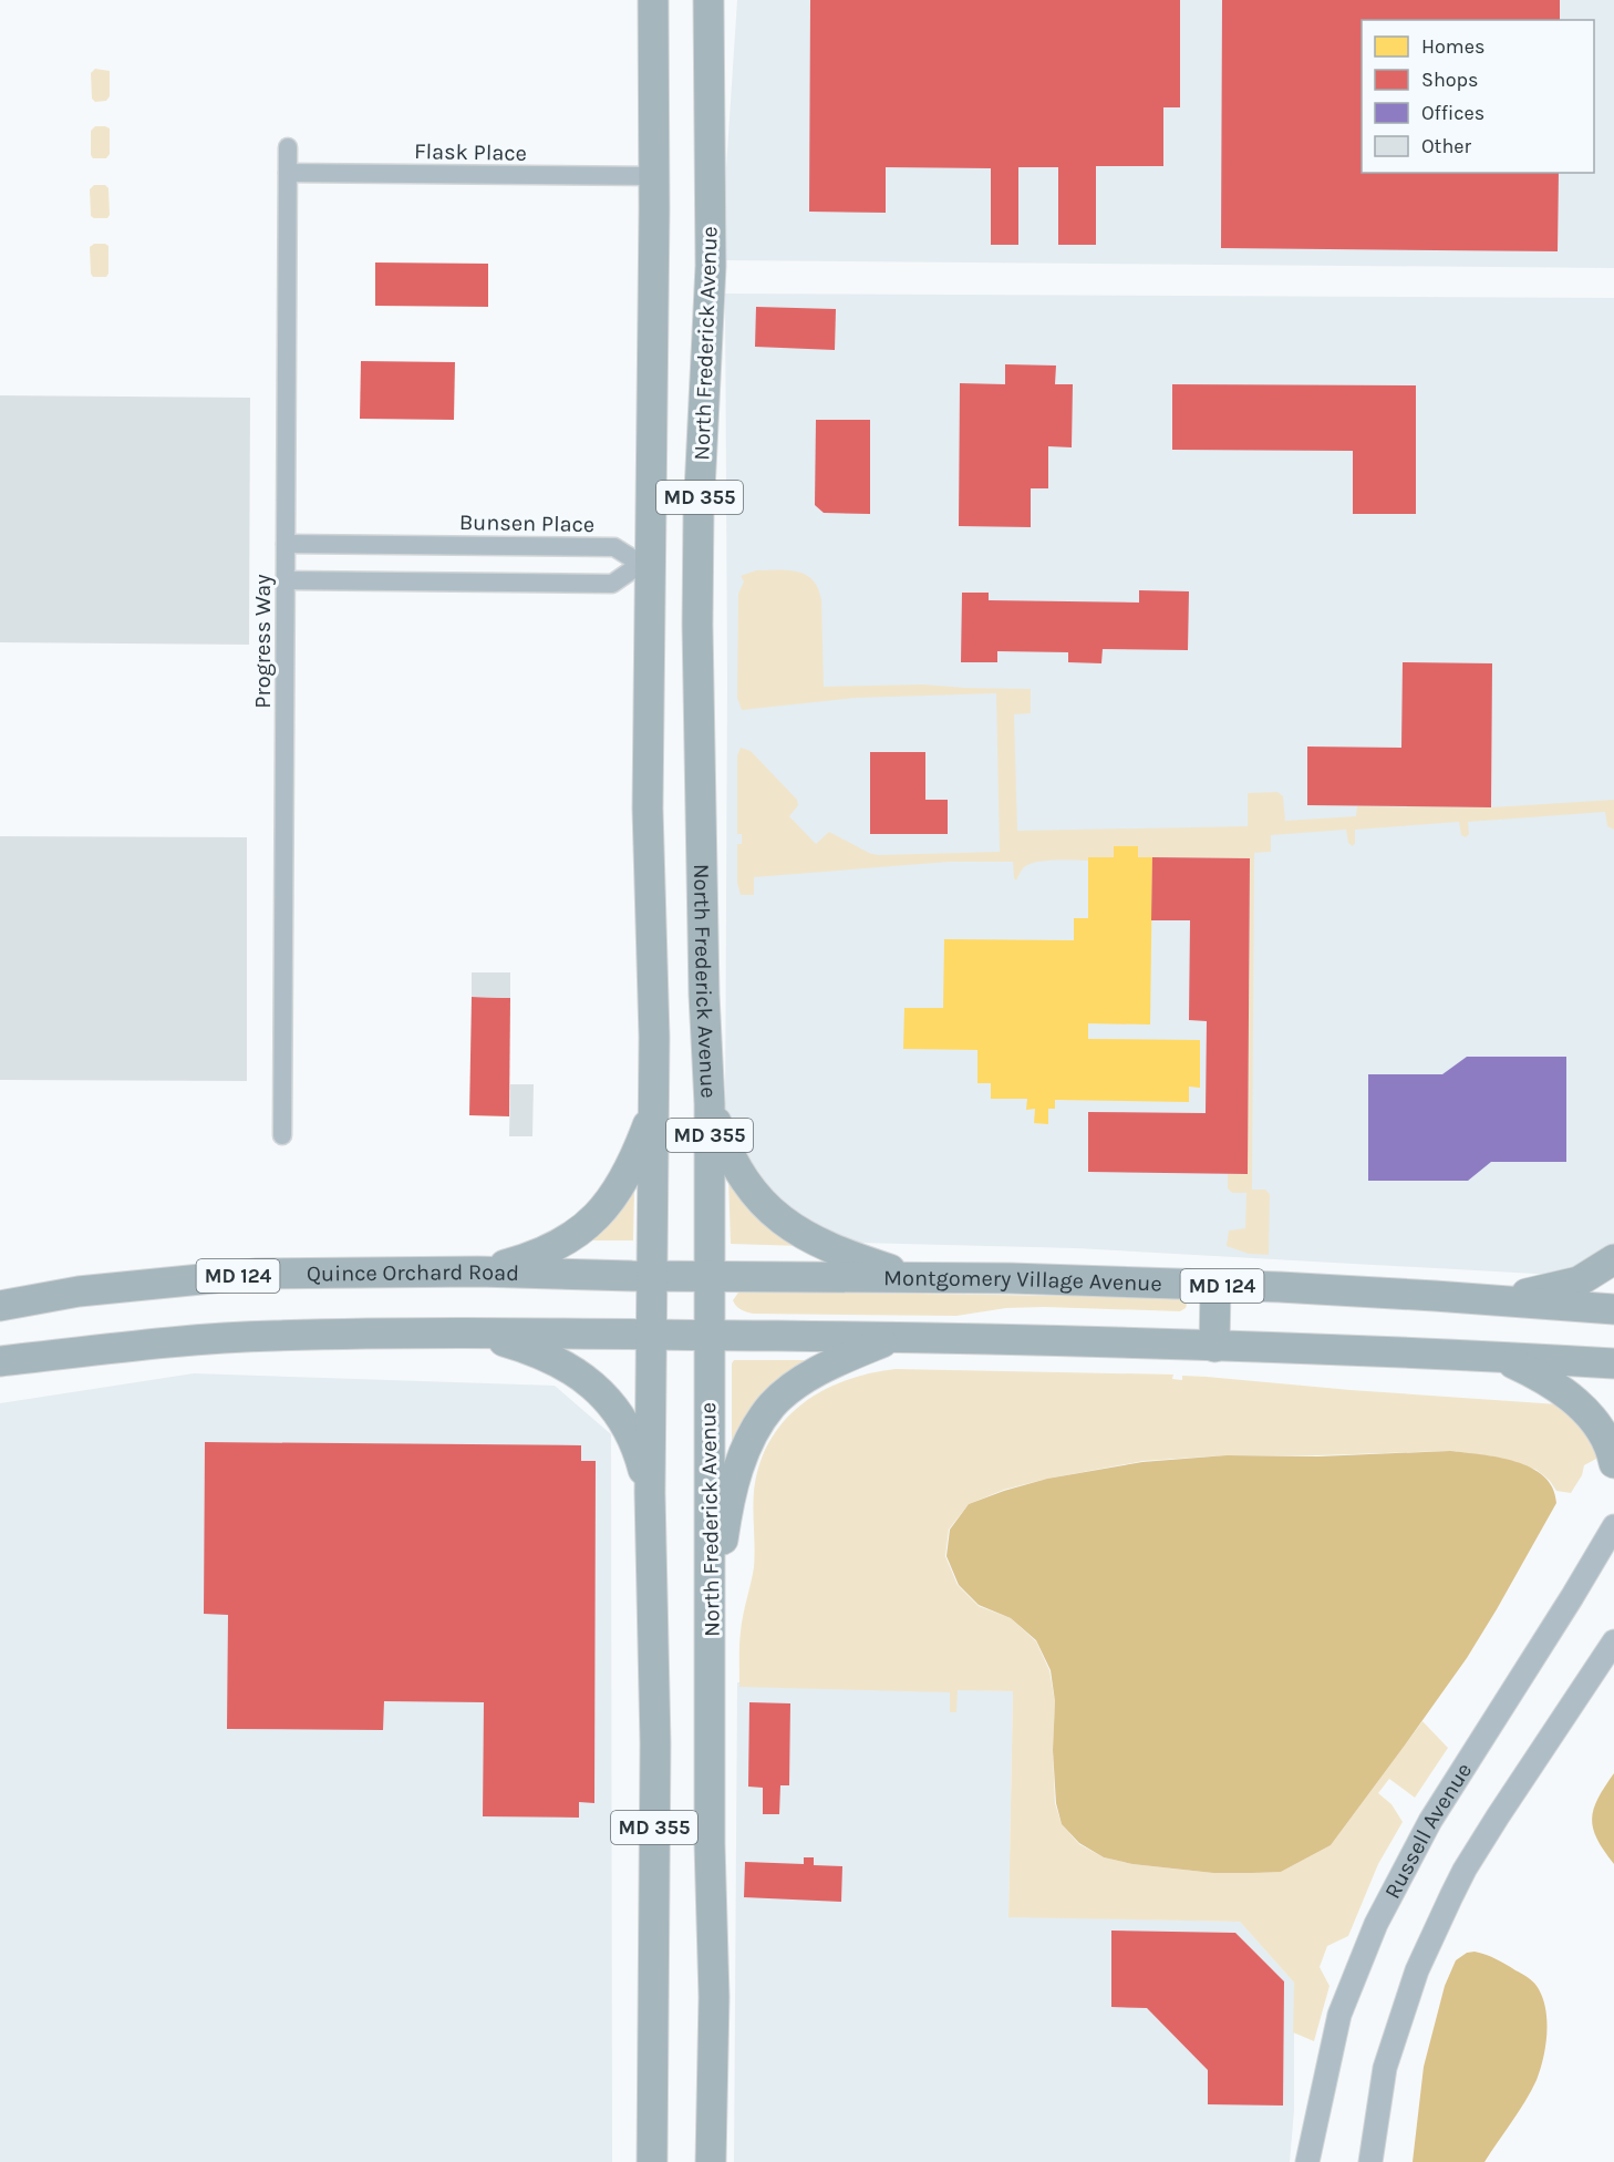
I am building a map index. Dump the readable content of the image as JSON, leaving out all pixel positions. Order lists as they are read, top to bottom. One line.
{"streets":{"main road":["North Frederick Avenue","MD 355","Quince Orchard Road","MD 124","Montgomery Village Avenue"],"street":["Flask Place","Bunsen Place","Progress Way","Russell Avenue"]},"crossings":[["Flask Place","MD 355"],["Flask Place","Progress Way"],["North Frederick Avenue","Quince Orchard Road"],["North Frederick Avenue","Montgomery Village Avenue"],["MD 355","Quince Orchard Road"],["Bunsen Place","Progress Way"],["Quince Orchard Road","Montgomery Village Avenue"]],"legend":["Homes","Shops","Offices","Other"]}
